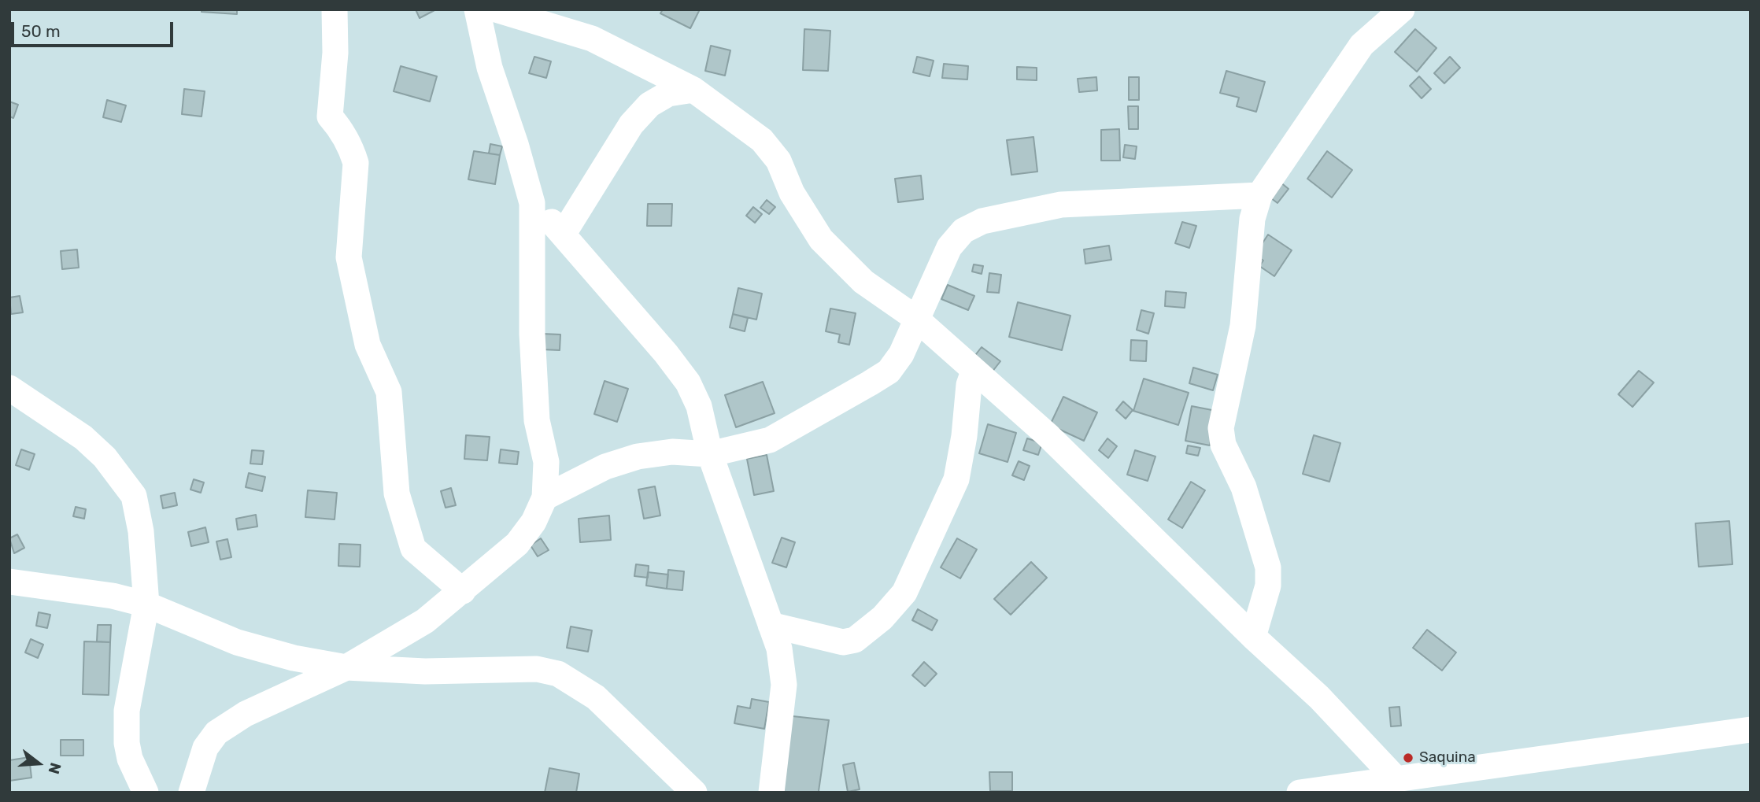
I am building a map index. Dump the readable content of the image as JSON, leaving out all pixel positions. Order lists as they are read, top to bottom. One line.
{"places":["Saquina"],"scale_bar":"50 m","north":"right"}
